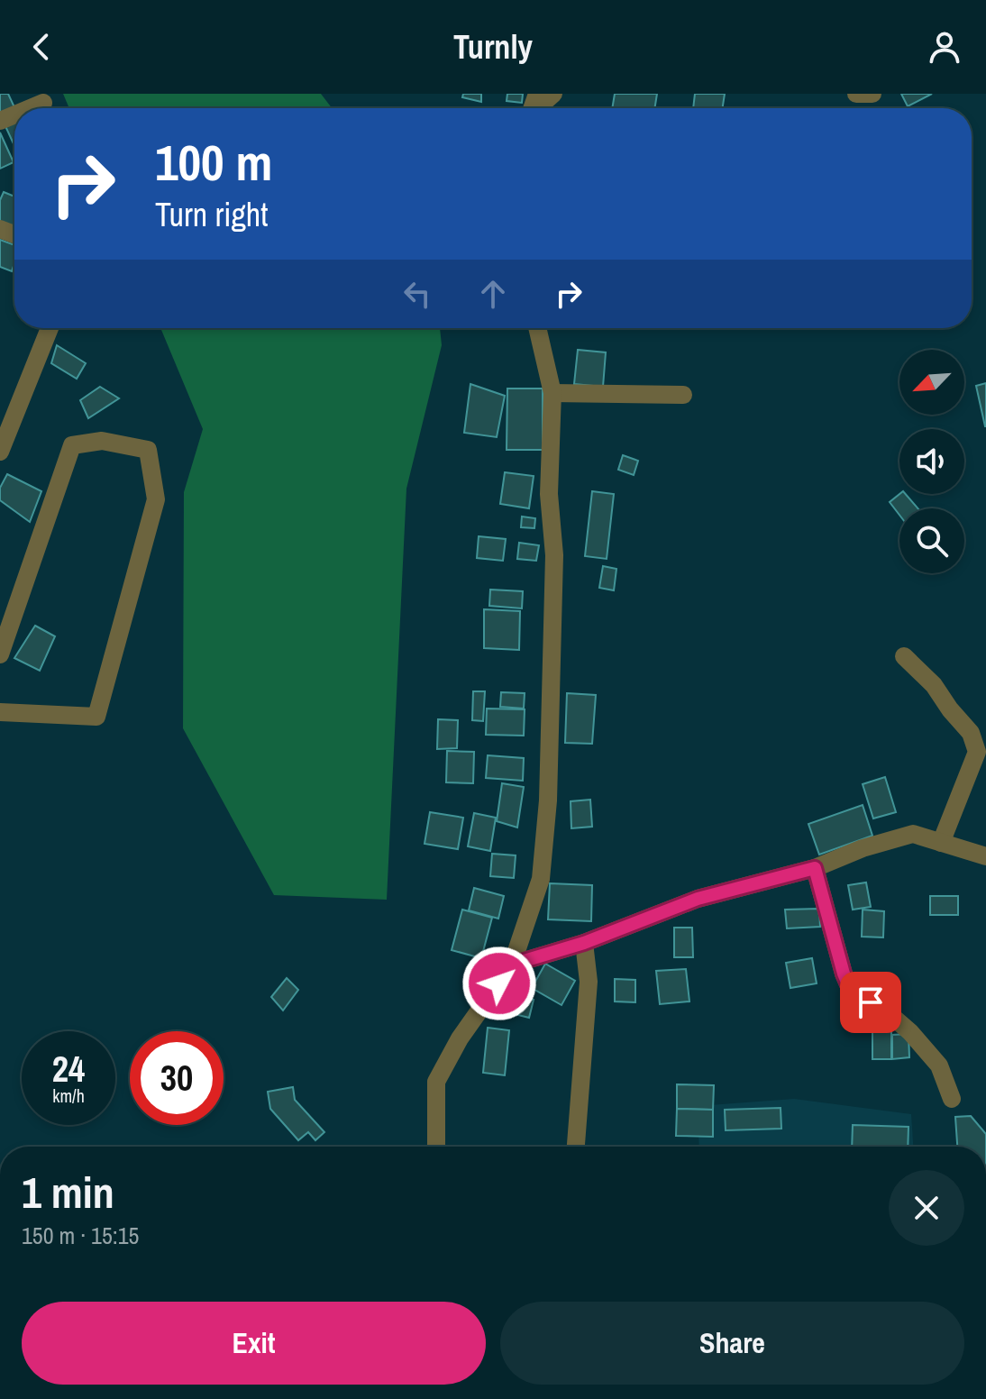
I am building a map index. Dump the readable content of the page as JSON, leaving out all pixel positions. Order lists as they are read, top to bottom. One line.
{"north":"bottom left","page":{"header":"Turnly","turn":["100 m","Turn right"],"speed":"24 km/h","limit":"30","heading":["1 min","150 m · 15:15"],"buttons":["Exit","Share"]}}
